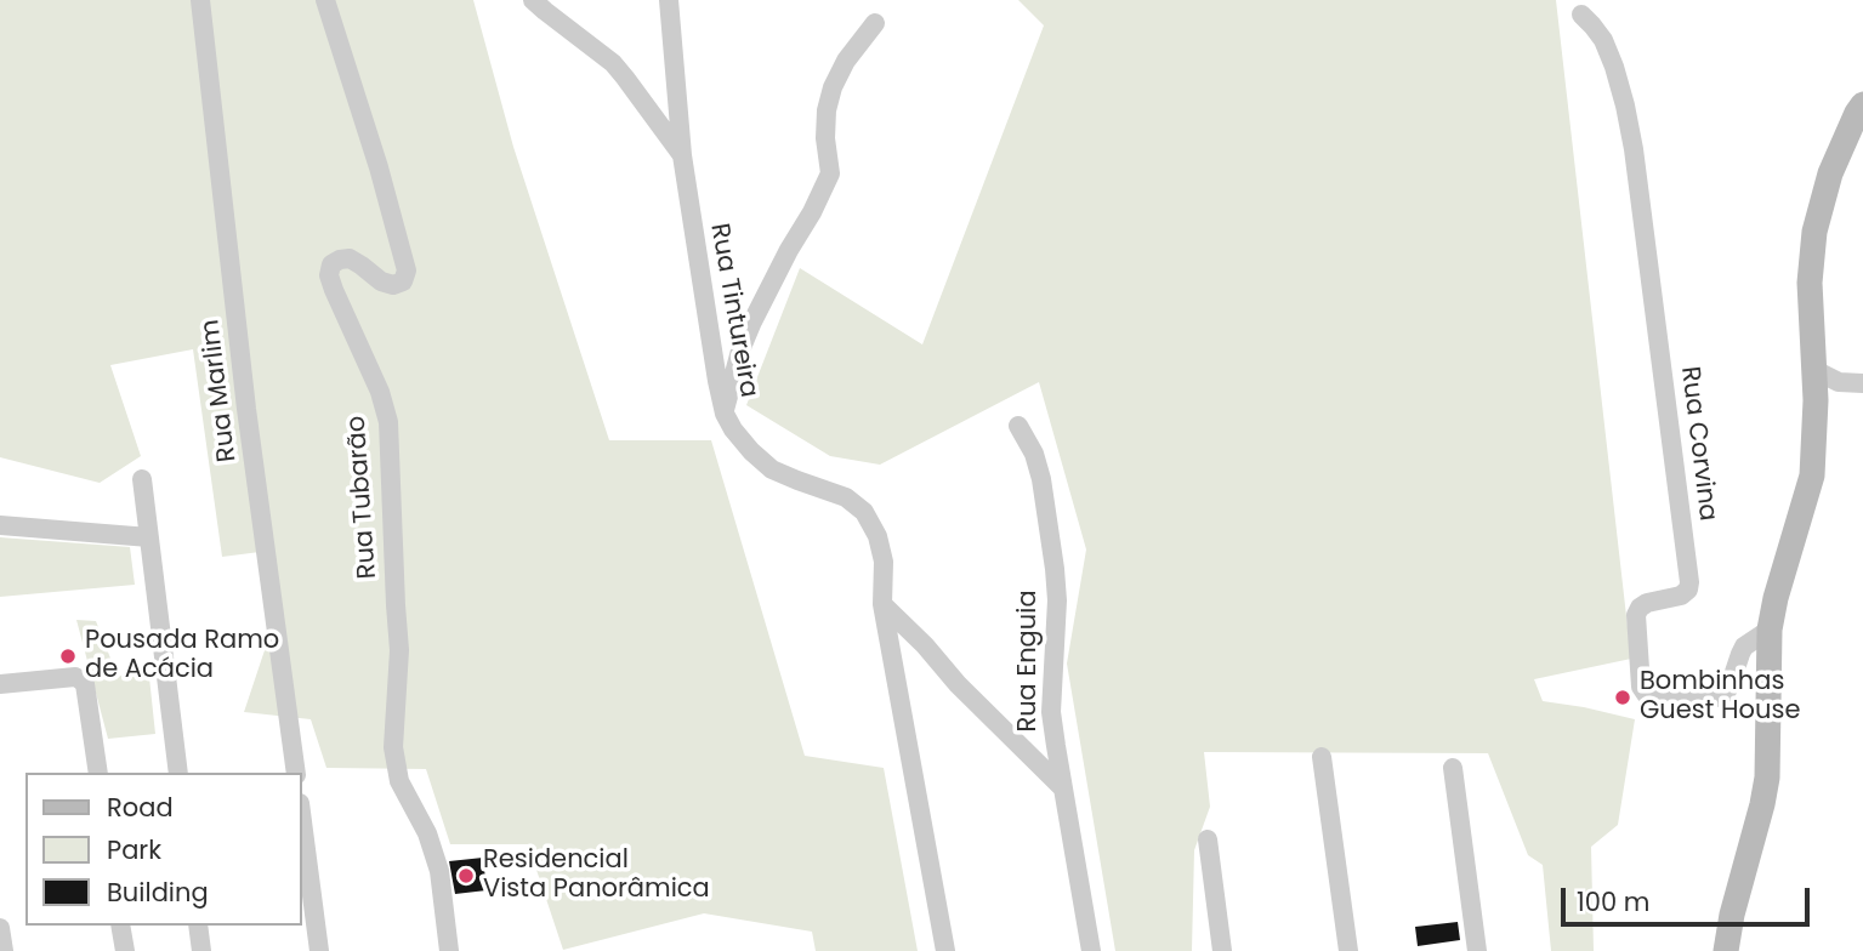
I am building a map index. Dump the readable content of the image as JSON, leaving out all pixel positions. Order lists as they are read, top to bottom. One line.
{"streets":{"street":["Rua Tintureira","Rua Marlim","Rua Corvina","Rua Tubarão","Rua Enguia"]},"places":["Pousada Ramo de Acácia","Bombinhas Guest House","Residencial Vista Panorâmica"],"legend":["Road","Park","Building"],"scale_bar":"100 m"}
